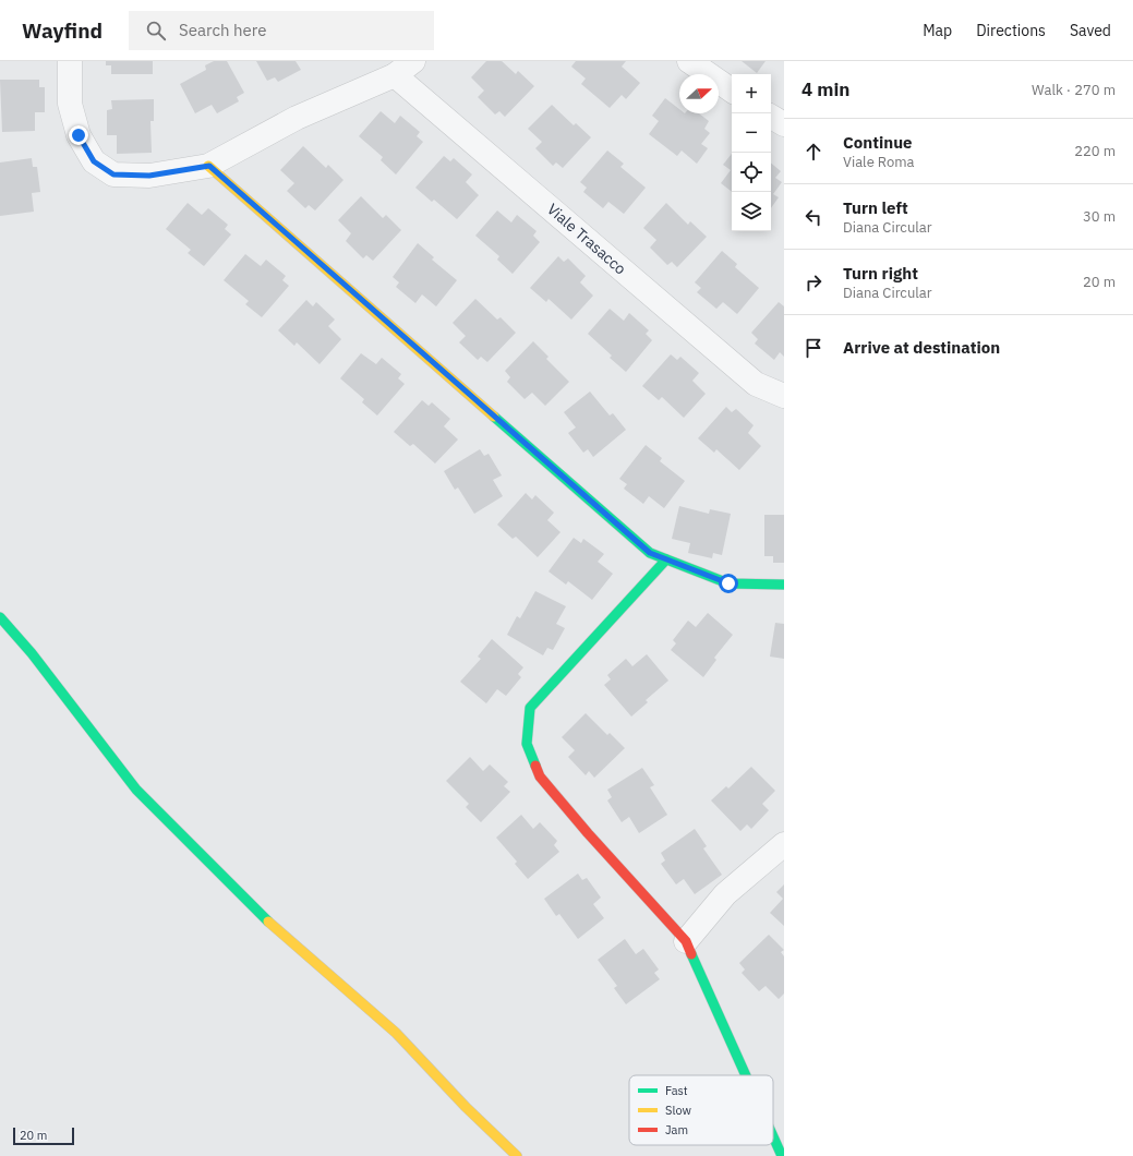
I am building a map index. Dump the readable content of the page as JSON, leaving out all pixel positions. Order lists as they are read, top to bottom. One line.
{"streets":{"street":["Viale Trasacco"]},"legend":["Fast","Slow","Jam"],"scale_bar":"20 m","north":"right","page":{"header":"Wayfind","search":"Search here","nav":["Map","Directions","Saved"],"heading":["4 min","Walk · 270 m"],"map_buttons":["+","−"],"list":[["Continue","Viale Roma","220 m"],["Turn left","Diana Circular","30 m"],["Turn right","Diana Circular","20 m"],"Arrive at destination"],"scale":"20 m"}}
